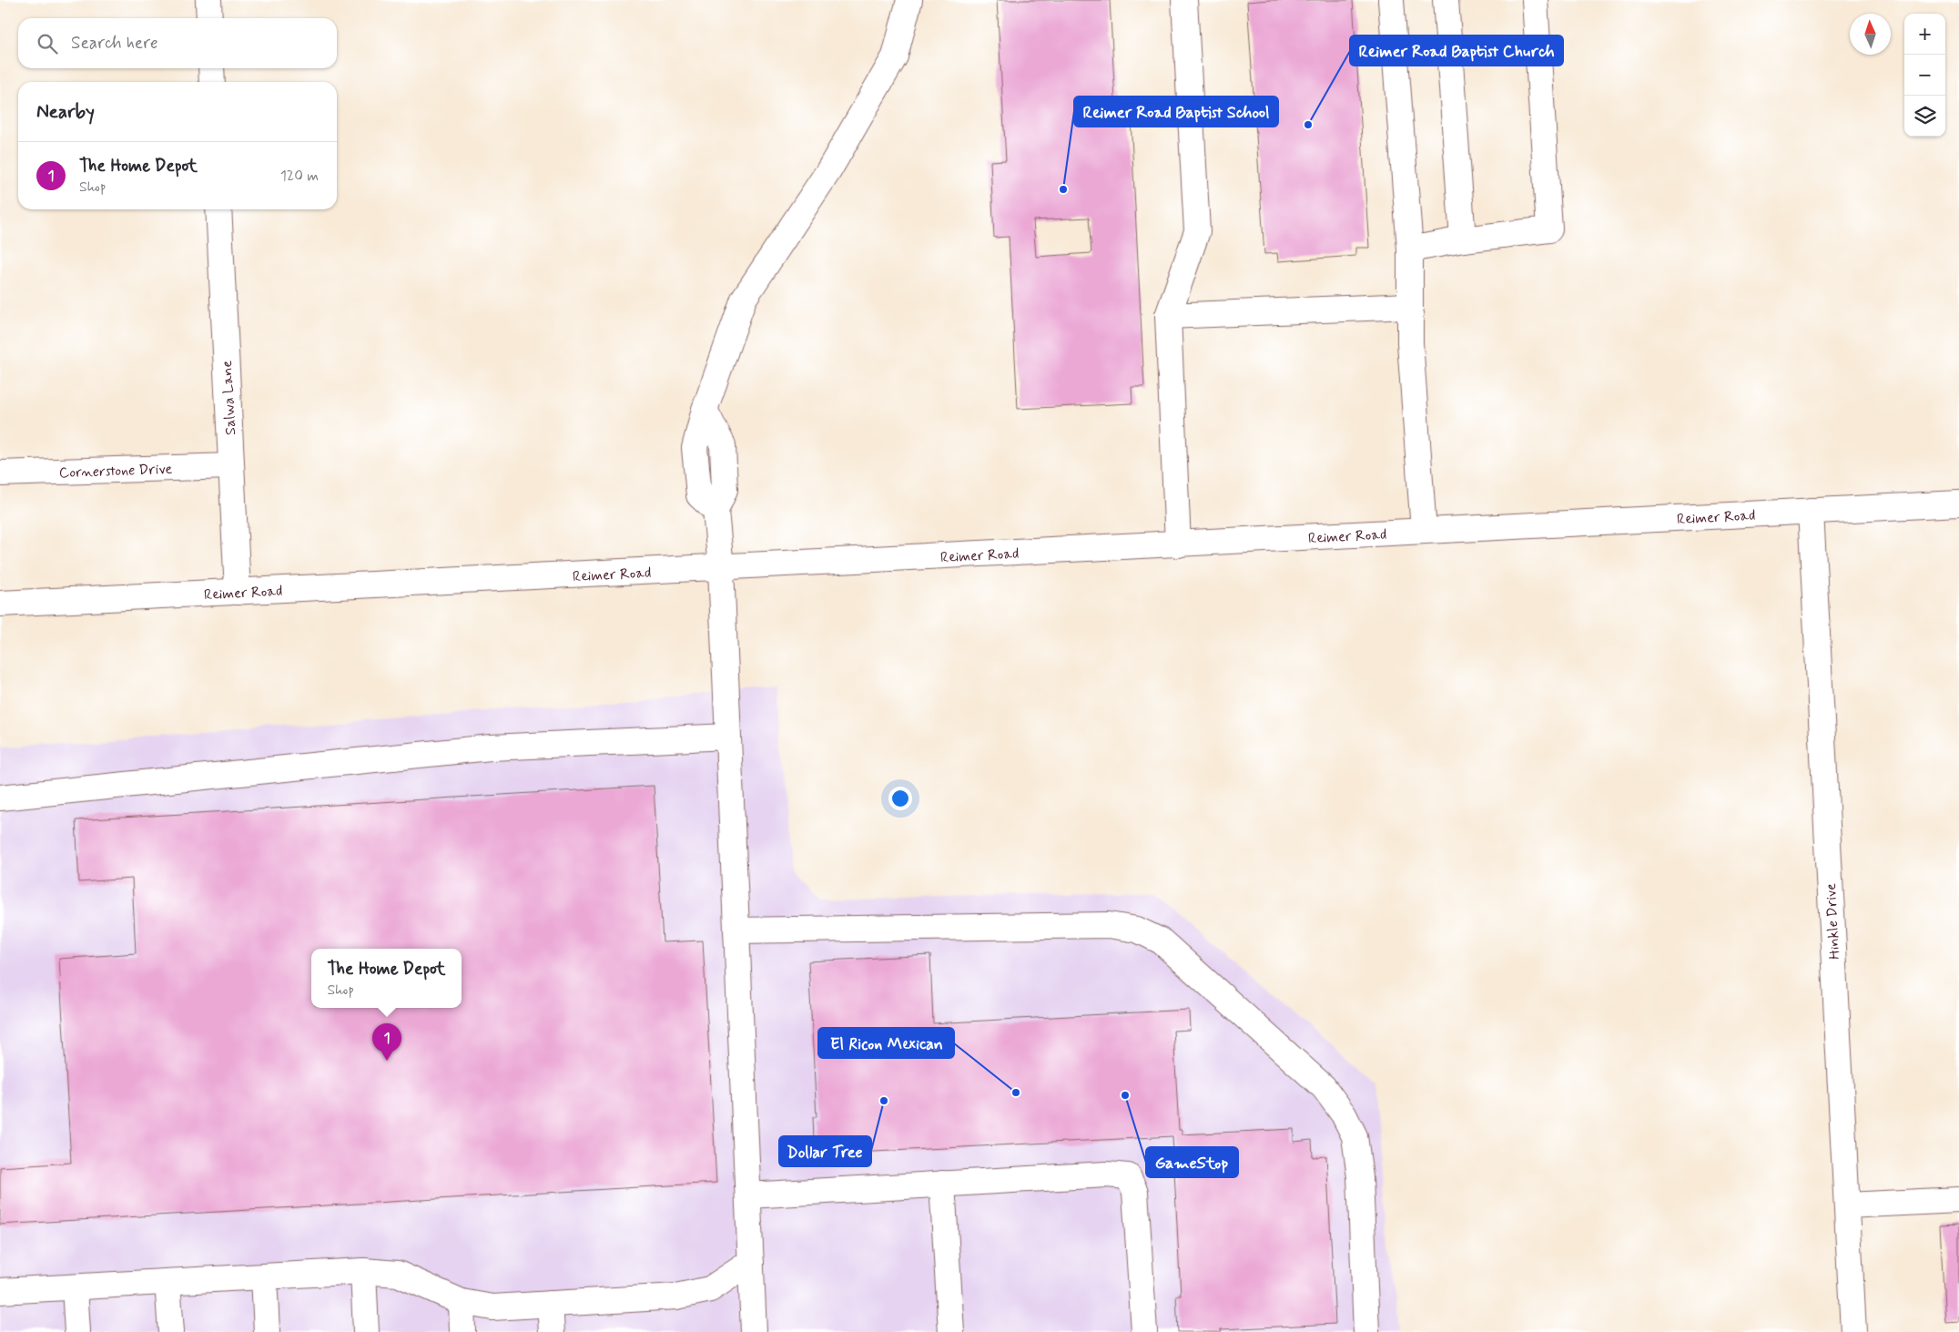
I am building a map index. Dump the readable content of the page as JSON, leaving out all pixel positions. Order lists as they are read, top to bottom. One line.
{"streets":{"street":["Salwa Lane","Cornerstone Drive","Reimer Road","Hinkle Drive"]},"crossings":[["Salwa Lane","Cornerstone Drive"],["Salwa Lane","Reimer Road"],["Reimer Road","Hinkle Drive"]],"places":["Reimer Road Baptist Church","Reimer Road Baptist School","El Ricon Mexican","GameStop","Dollar Tree"],"north":"top","page":{"map_buttons":["+","−"],"search":"Search here","heading":"Nearby","list":[{"mark":"1","name":"The Home Depot","note":"Shop","value":"120 m"}],"popup":["The Home Depot","Shop"],"pins":"1"}}
